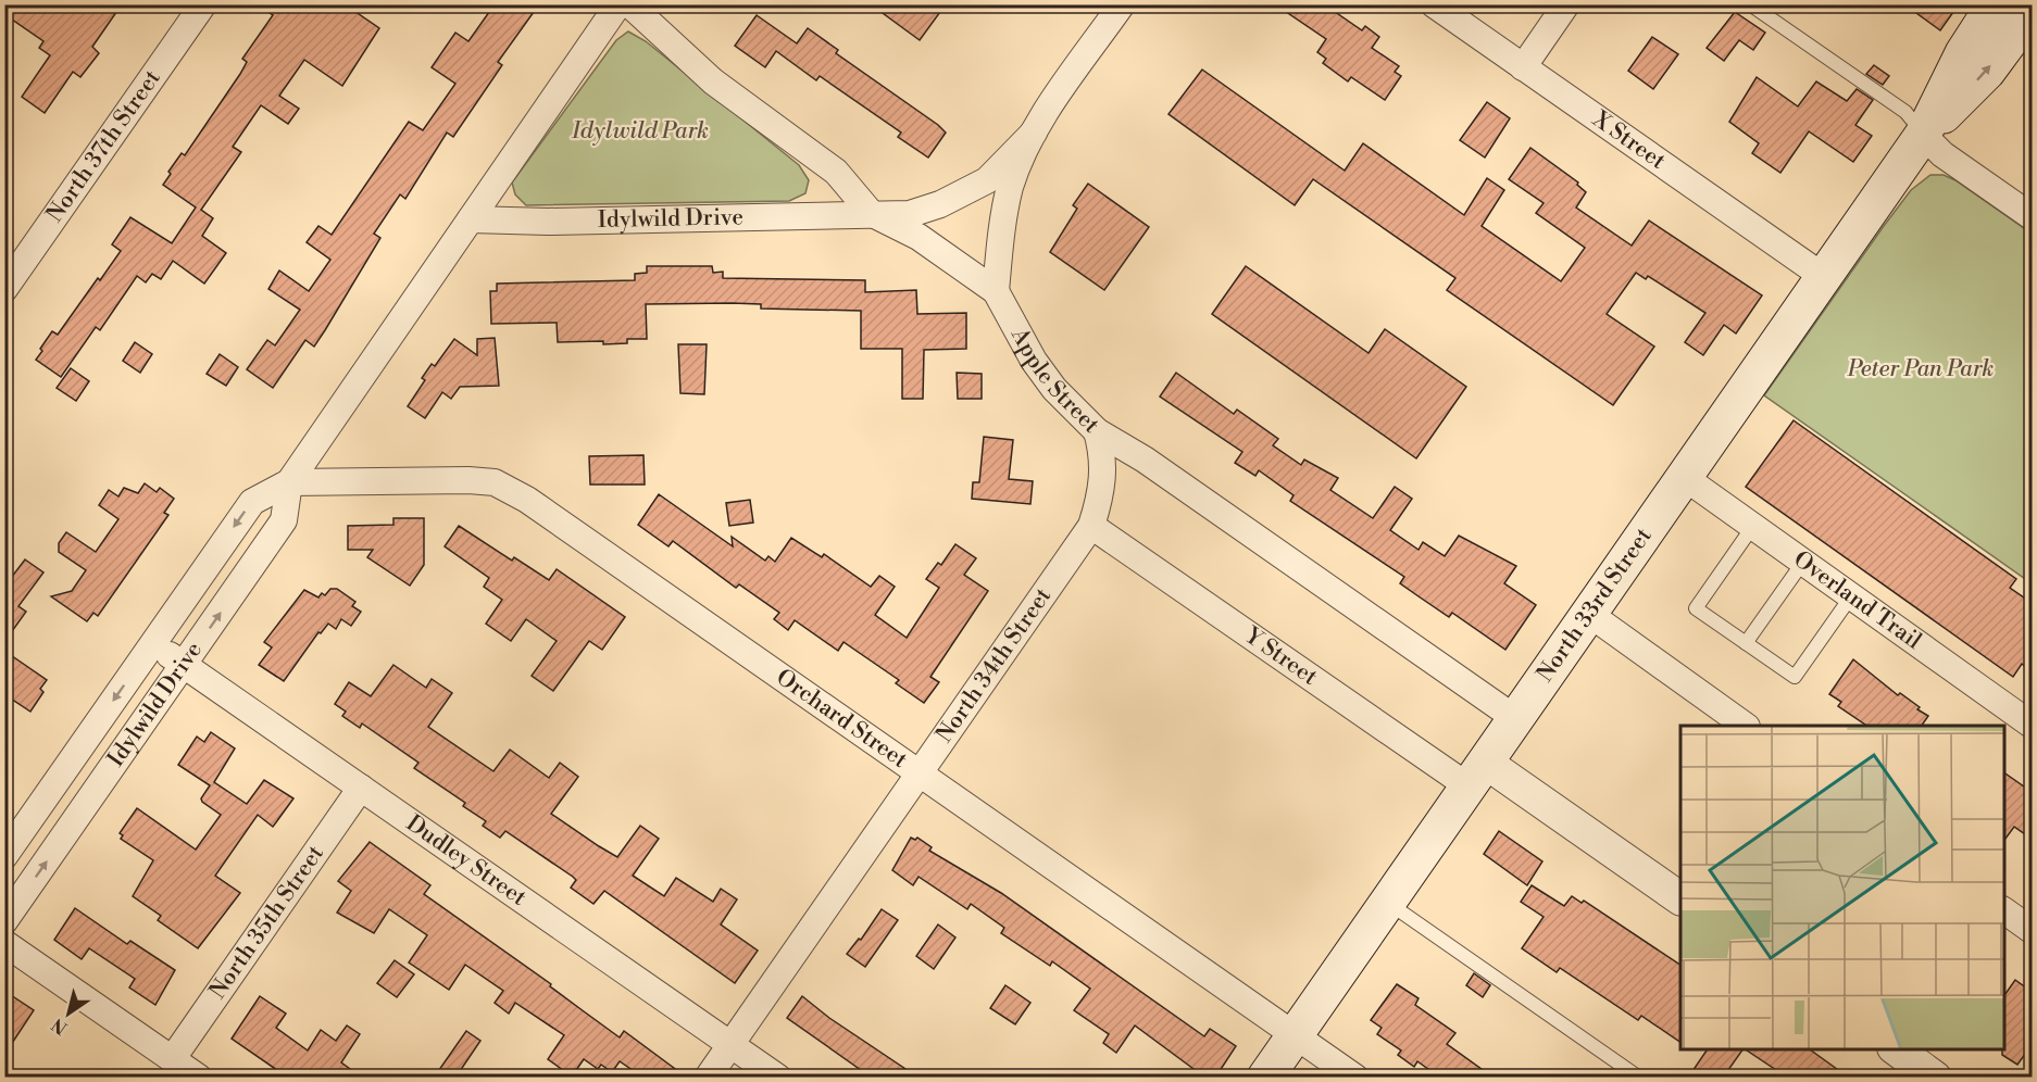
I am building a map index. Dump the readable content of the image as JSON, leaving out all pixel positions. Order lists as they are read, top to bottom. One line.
{"streets":{"main road":["North 33rd Street"],"street":["X Street","North 37th Street","Idylwild Drive","Apple Street","Overland Trail","Y Street","North 34th Street","Orchard Street","Dudley Street","North 35th Street"]},"crossings":[["X Street","North 33rd Street"],["Idylwild Drive","Apple Street"],["Idylwild Drive","Orchard Street"],["Idylwild Drive","Dudley Street"],["Apple Street","North 33rd Street"],["Apple Street","North 34th Street"],["Overland Trail","North 33rd Street"],["North 33rd Street","Y Street"],["North 33rd Street","Orchard Street"],["Y Street","North 34th Street"],["North 34th Street","Orchard Street"],["North 34th Street","Dudley Street"],["Dudley Street","North 35th Street"]],"parks":["Idylwild Park","Peter Pan Park"],"north":"bottom left"}
